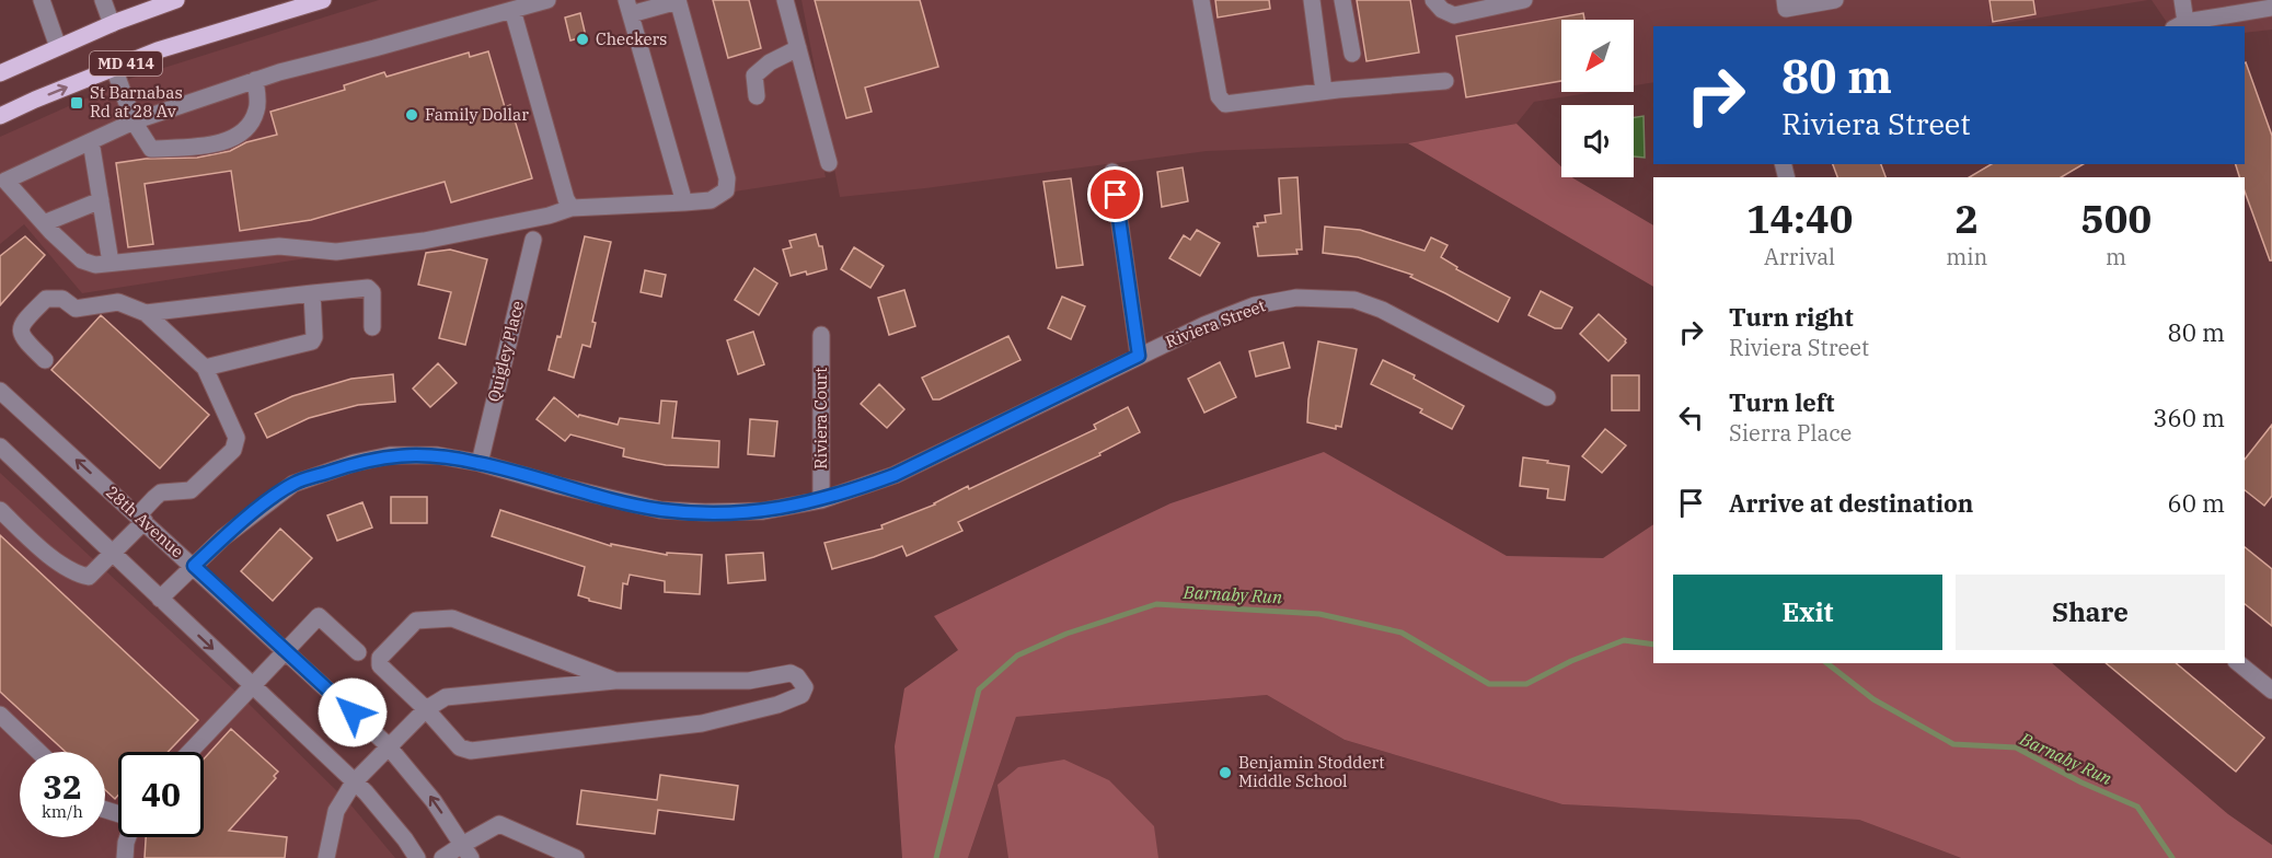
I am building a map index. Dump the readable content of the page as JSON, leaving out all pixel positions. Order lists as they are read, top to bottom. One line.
{"streets":{"main road":["MD 414"],"street":["Riviera Street","Quigley Place","Riviera Court","28th Avenue"]},"crossings":[["Riviera Street","Quigley Place"],["Riviera Street","Riviera Court"],["Riviera Street","28th Avenue"]],"water":["Barnaby Run"],"places":{"other":["Checkers","Family Dollar","Benjamin Stoddert Middle School"],"transit":["St Barnabas Rd at 28 Av"]},"north":"bottom left","page":{"turn":["80 m","Riviera Street"],"eta":["14:40","Arrival","2","min","500","m"],"list":[{"name":"Turn right","note":"Riviera Street","value":"80 m"},{"name":"Turn left","note":"Sierra Place","value":"360 m"},{"name":"Arrive at destination","value":"60 m"}],"buttons":["Exit","Share"],"speed":"32 km/h","limit":"40"}}
